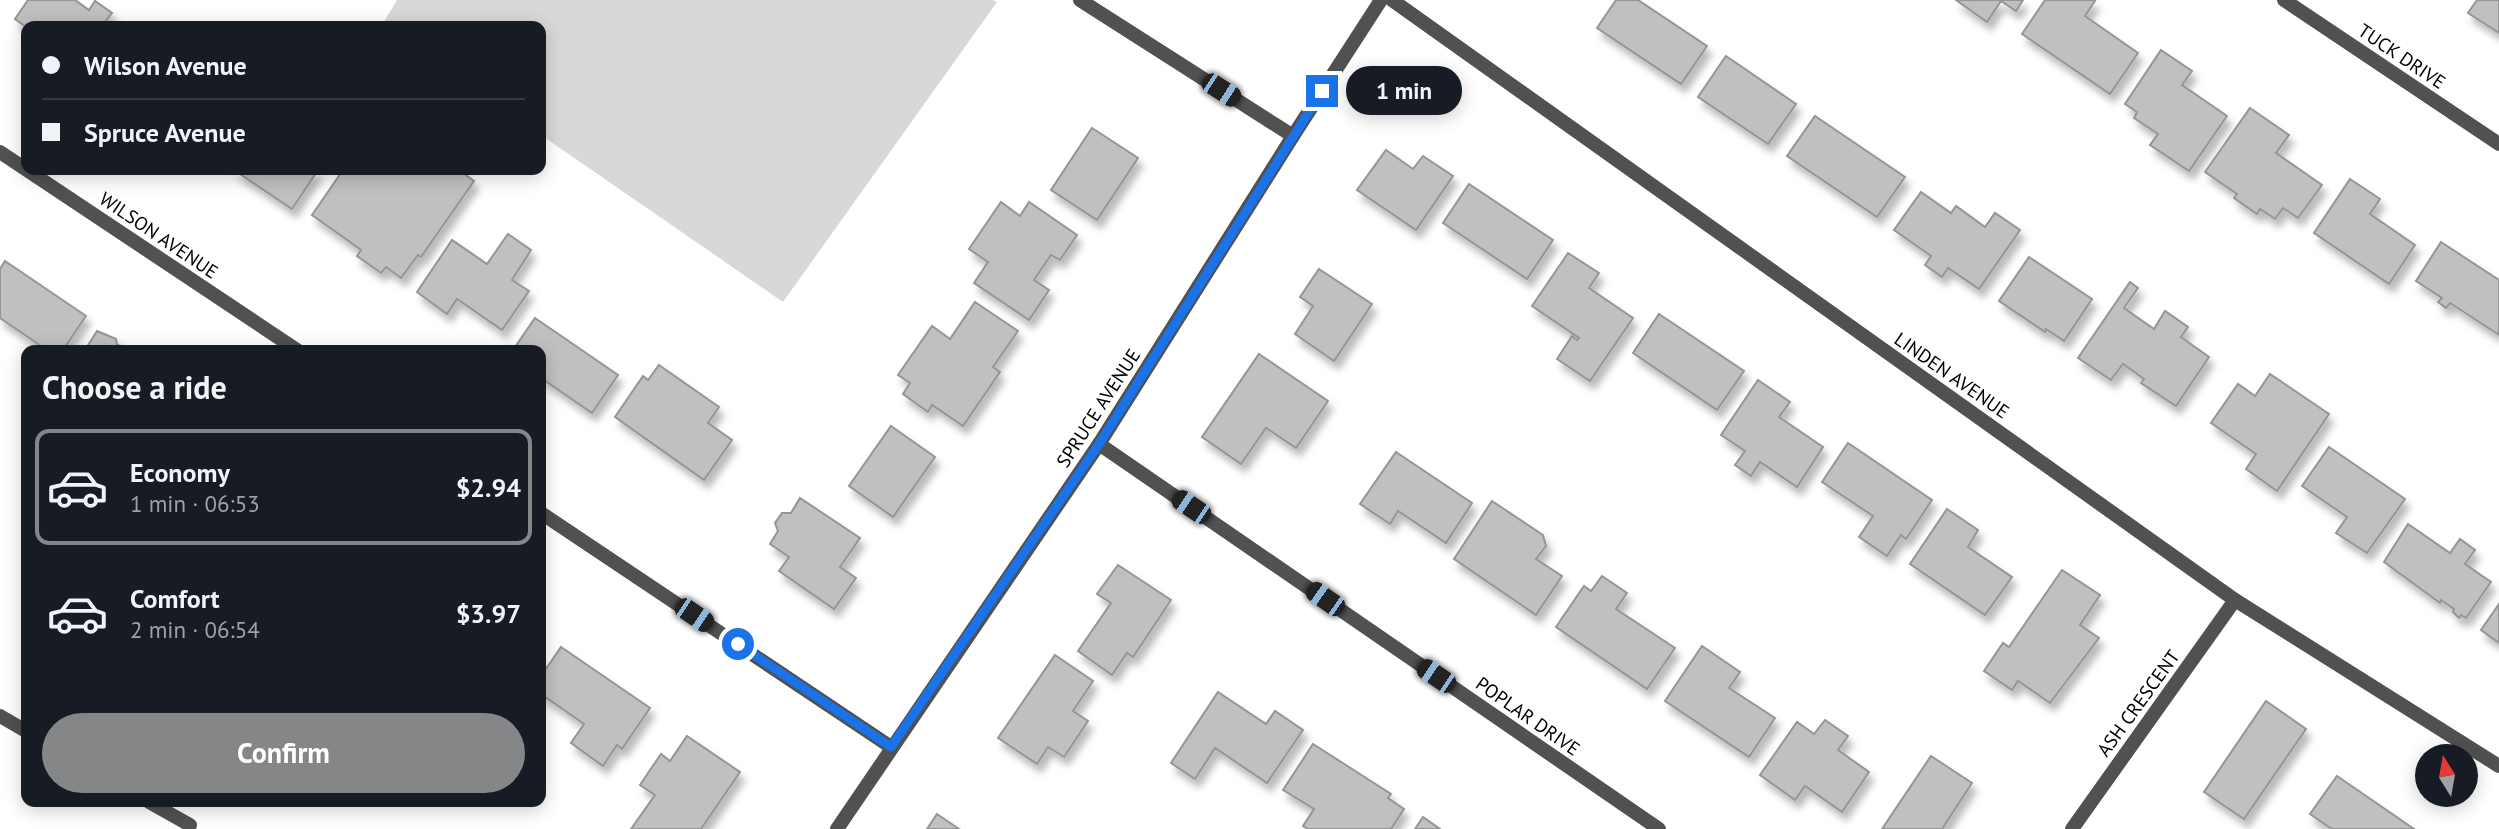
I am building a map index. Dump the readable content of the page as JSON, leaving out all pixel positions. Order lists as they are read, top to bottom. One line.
{"streets":{"street":["TUCK DRIVE","WILSON AVENUE","LINDEN AVENUE","SPRUCE AVENUE","ASH CRESCENT","POPLAR DRIVE"]},"crossings":[["LINDEN AVENUE","ASH CRESCENT"],["SPRUCE AVENUE","POPLAR DRIVE"]],"north":"top","page":{"banner":["Wilson Avenue","Spruce Avenue"],"bubble":"1 min","heading":"Choose a ride","list":[{"name":"Economy","note":"1 min · 06:53","value":"$2.94"},{"name":"Comfort","note":"2 min · 06:54","value":"$3.97"}],"buttons":"Confirm"}}
